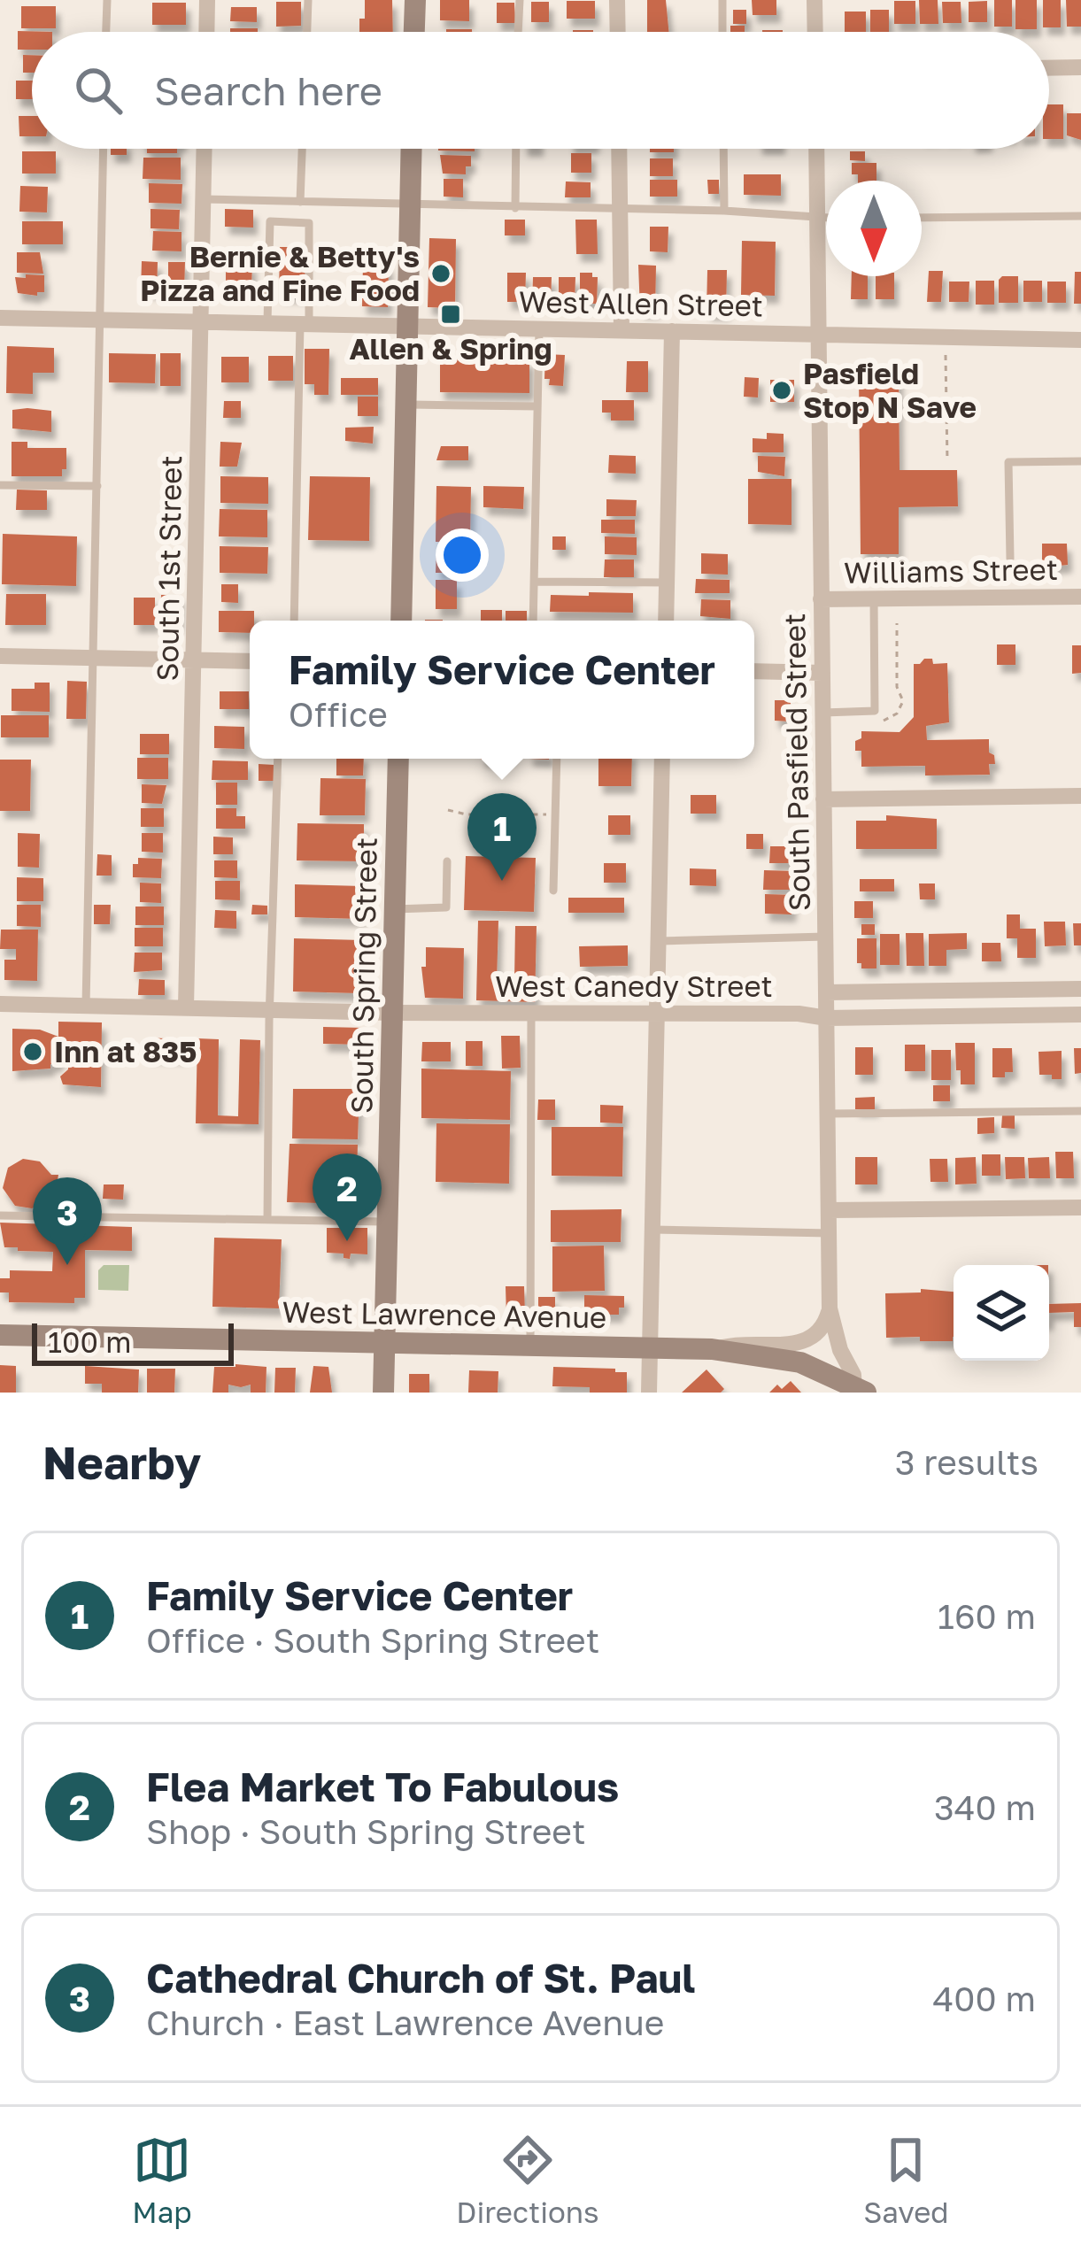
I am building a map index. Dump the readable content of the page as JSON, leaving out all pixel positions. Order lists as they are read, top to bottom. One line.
{"streets":{"street":["West Allen Street","South 1st Street","Williams Street","South Pasfield Street","South Spring Street","West Canedy Street","West Lawrence Avenue"]},"crossings":[["West Allen Street","South 1st Street"],["West Allen Street","South Pasfield Street"],["South 1st Street","West Canedy Street"],["Williams Street","South Pasfield Street"],["South Pasfield Street","West Canedy Street"],["South Pasfield Street","West Lawrence Avenue"],["South Spring Street","West Canedy Street"],["South Spring Street","West Lawrence Avenue"]],"places":{"other":["Bernie & Betty's Pizza and Fine Food","Pasfield Stop N Save","Inn at 835"],"transit":["Allen & Spring"]},"scale_bar":"100 m","north":"bottom","page":{"search":"Search here","popup":["Family Service Center","Office"],"pins":["1","2","3"],"scale":"100 m","heading":["Nearby","3 results"],"list":[{"mark":"1","name":"Family Service Center","note":"Office · South Spring Street","value":"160 m"},{"mark":"2","name":"Flea Market To Fabulous","note":"Shop · South Spring Street","value":"340 m"},{"mark":"3","name":"Cathedral Church of St. Paul","note":"Church · East Lawrence Avenue","value":"400 m"}],"nav":["Map","Directions","Saved"]}}
